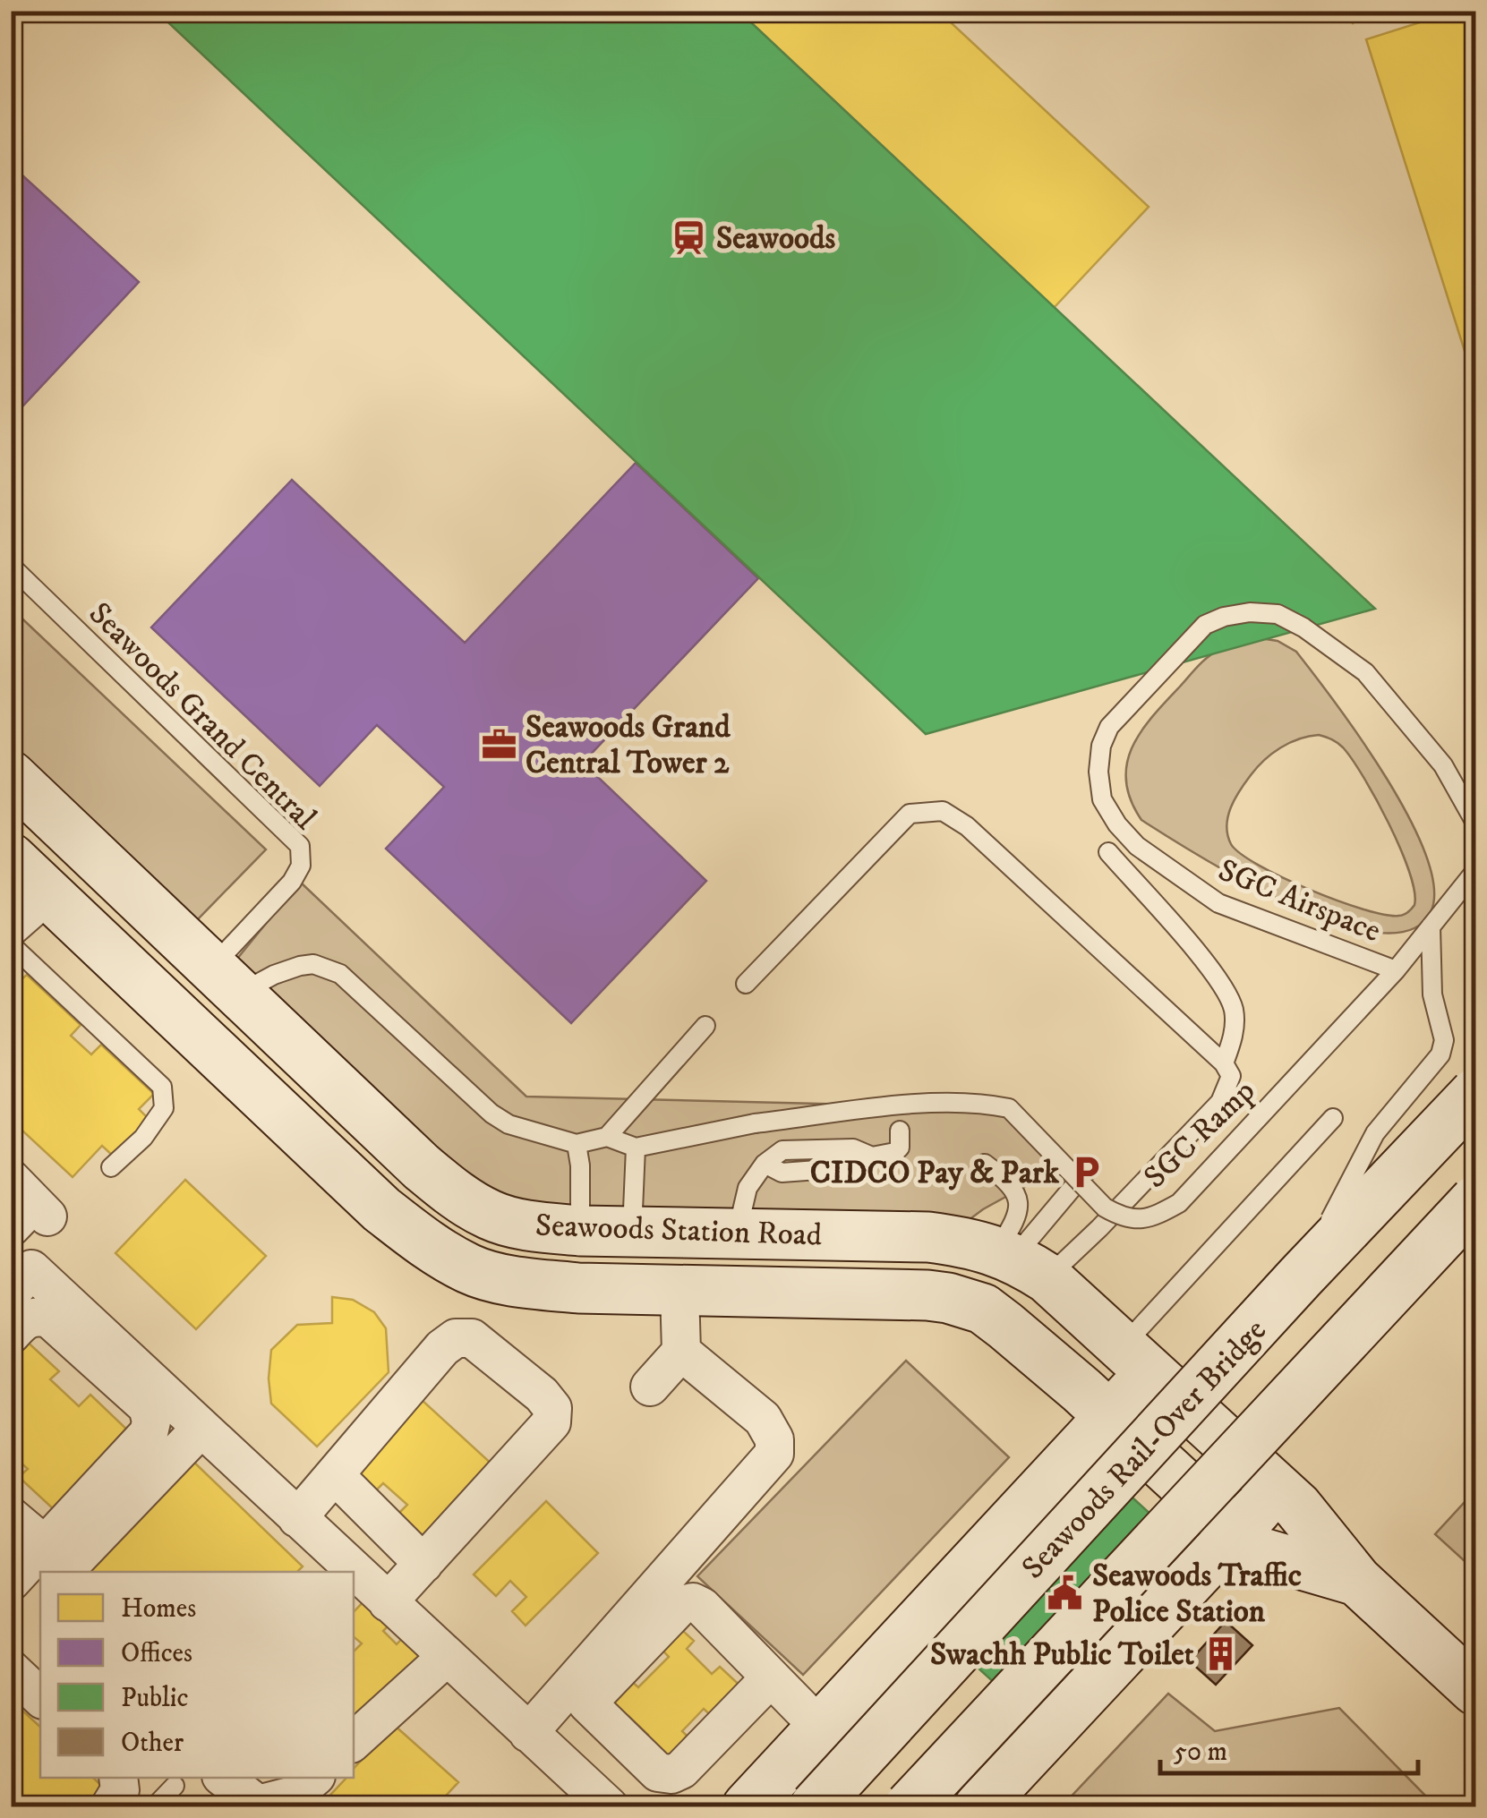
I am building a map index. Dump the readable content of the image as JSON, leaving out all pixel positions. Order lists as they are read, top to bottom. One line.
{"streets":{"main road":["Seawoods Station Road","Seawoods Rail-Over Bridge"],"lane":["Seawoods Grand Central","SGC Airspace","SGC Ramp"]},"crossings":[["Seawoods Grand Central","Seawoods Station Road"],["SGC Airspace","SGC Ramp"]],"places":{"station":["Seawoods"],"office":["Seawoods Grand Central Tower 2"],"parking":["CIDCO Pay & Park"],"public building":["Seawoods Traffic Police Station"],"building":["Swachh Public Toilet"]},"legend":["Homes","Offices","Public","Other"],"scale_bar":"50 m"}
